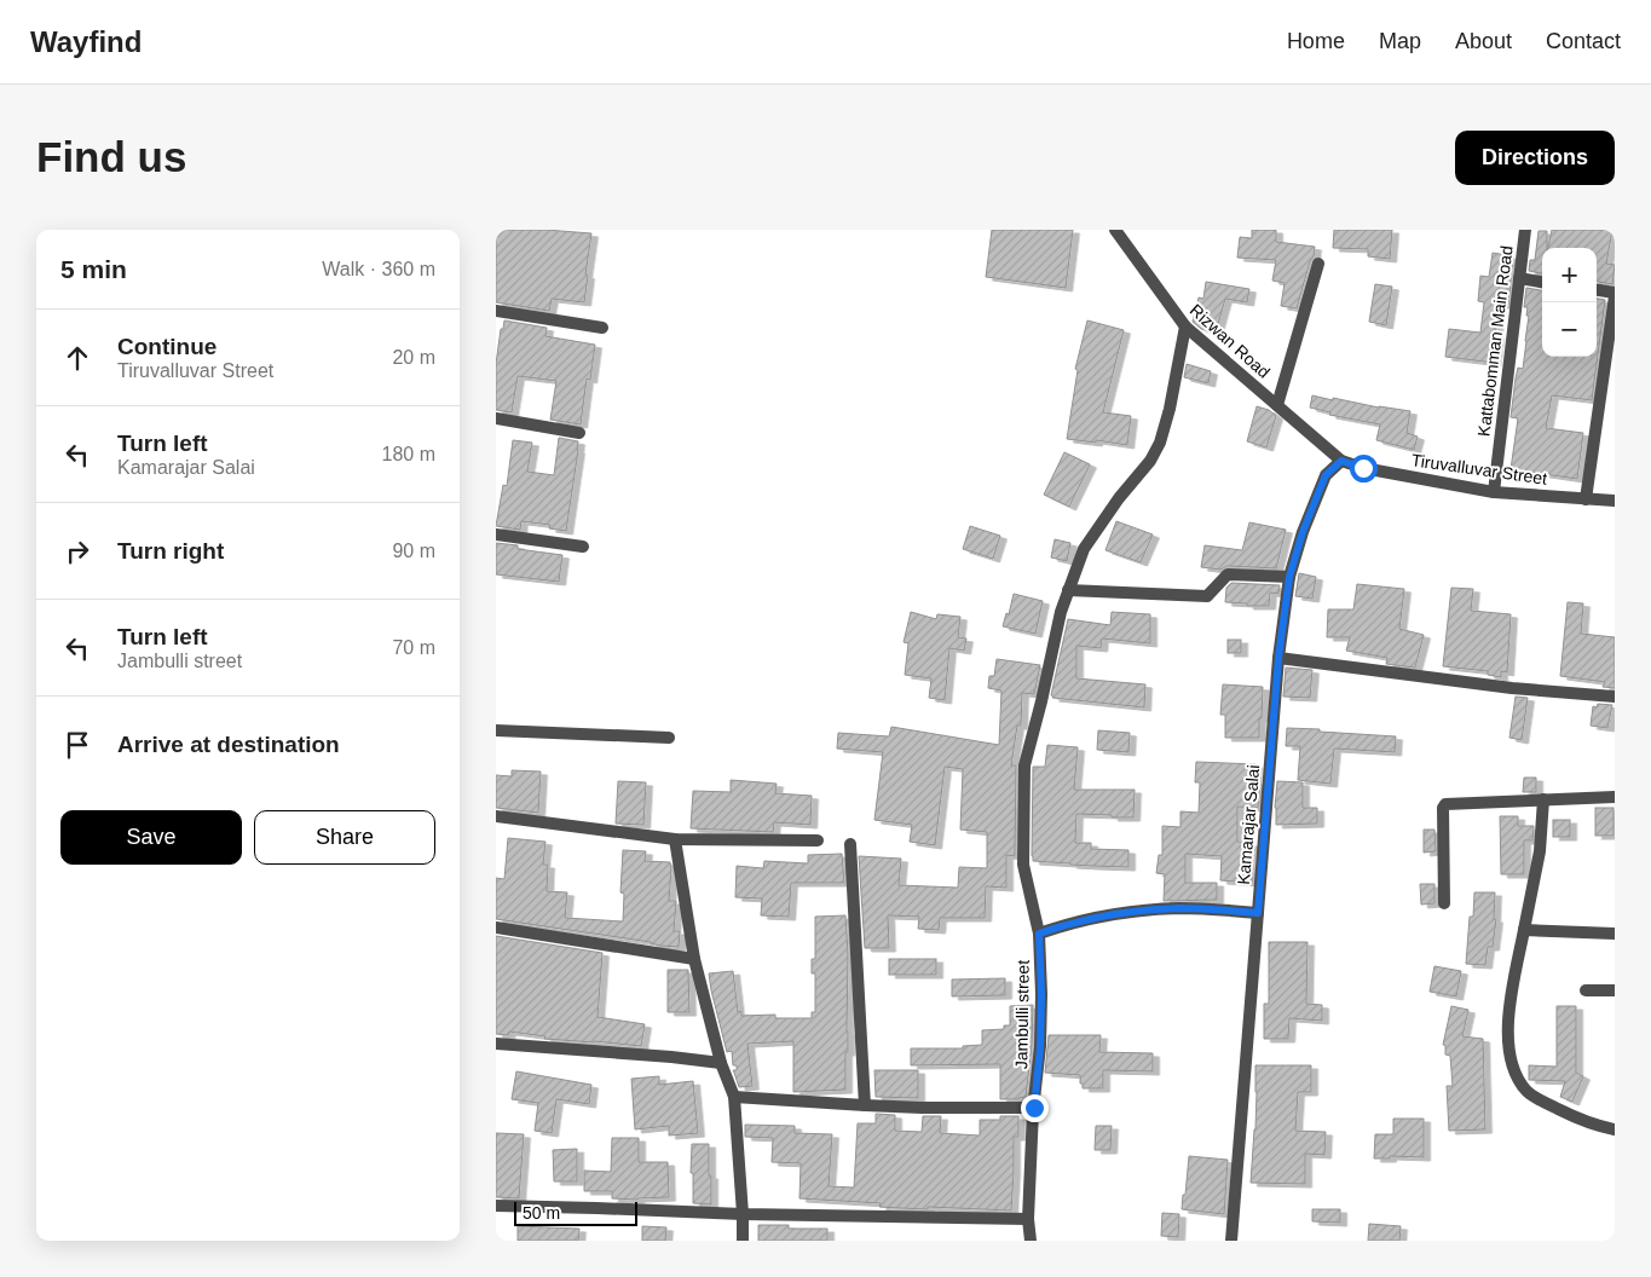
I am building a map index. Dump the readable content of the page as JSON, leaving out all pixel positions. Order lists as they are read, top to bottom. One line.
{"streets":{"street":["Rizwan Road","Kattabomman Main Road","Tiruvalluvar Street","Kamarajar Salai","Jambulli street"]},"crossings":[["Rizwan Road","Tiruvalluvar Street"],["Rizwan Road","Kamarajar Salai"],["Rizwan Road","Jambulli street"],["Kattabomman Main Road","Tiruvalluvar Street"],["Tiruvalluvar Street","Kamarajar Salai"]],"scale_bar":"50 m","page":{"header":"Wayfind","nav":["Home","Map","About","Contact"],"buttons":["Directions",["Save","Share"]],"title":"Find us","heading":["5 min","Walk · 360 m"],"map_buttons":["+","−"],"list":[["Continue","Tiruvalluvar Street","20 m"],["Turn left","Kamarajar Salai","180 m"],["Turn right","90 m"],["Turn left","Jambulli street","70 m"],"Arrive at destination"],"scale":"50 m"}}
